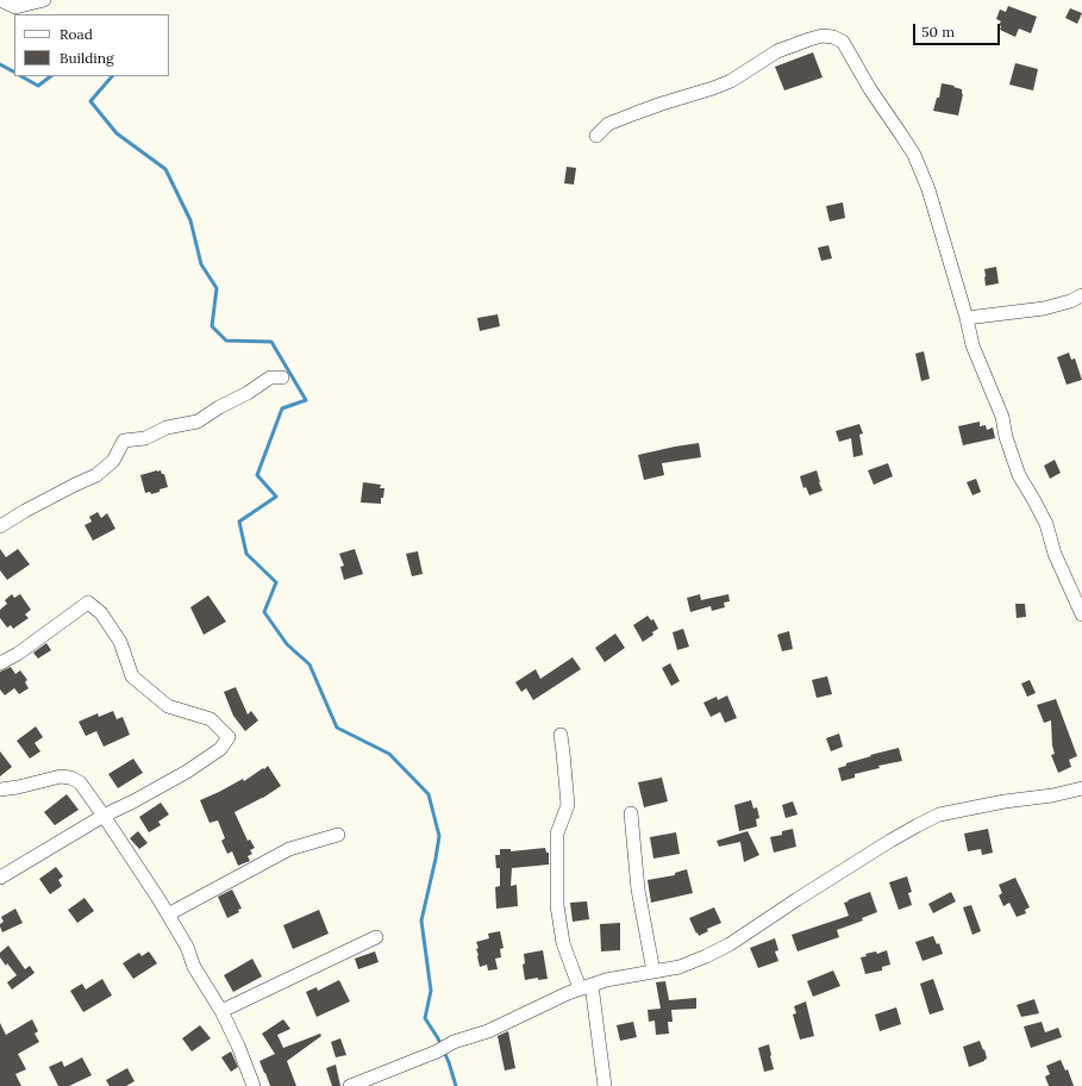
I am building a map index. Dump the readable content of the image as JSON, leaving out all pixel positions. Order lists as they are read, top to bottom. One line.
{"legend":["Road","Building"],"scale_bar":"50 m"}
